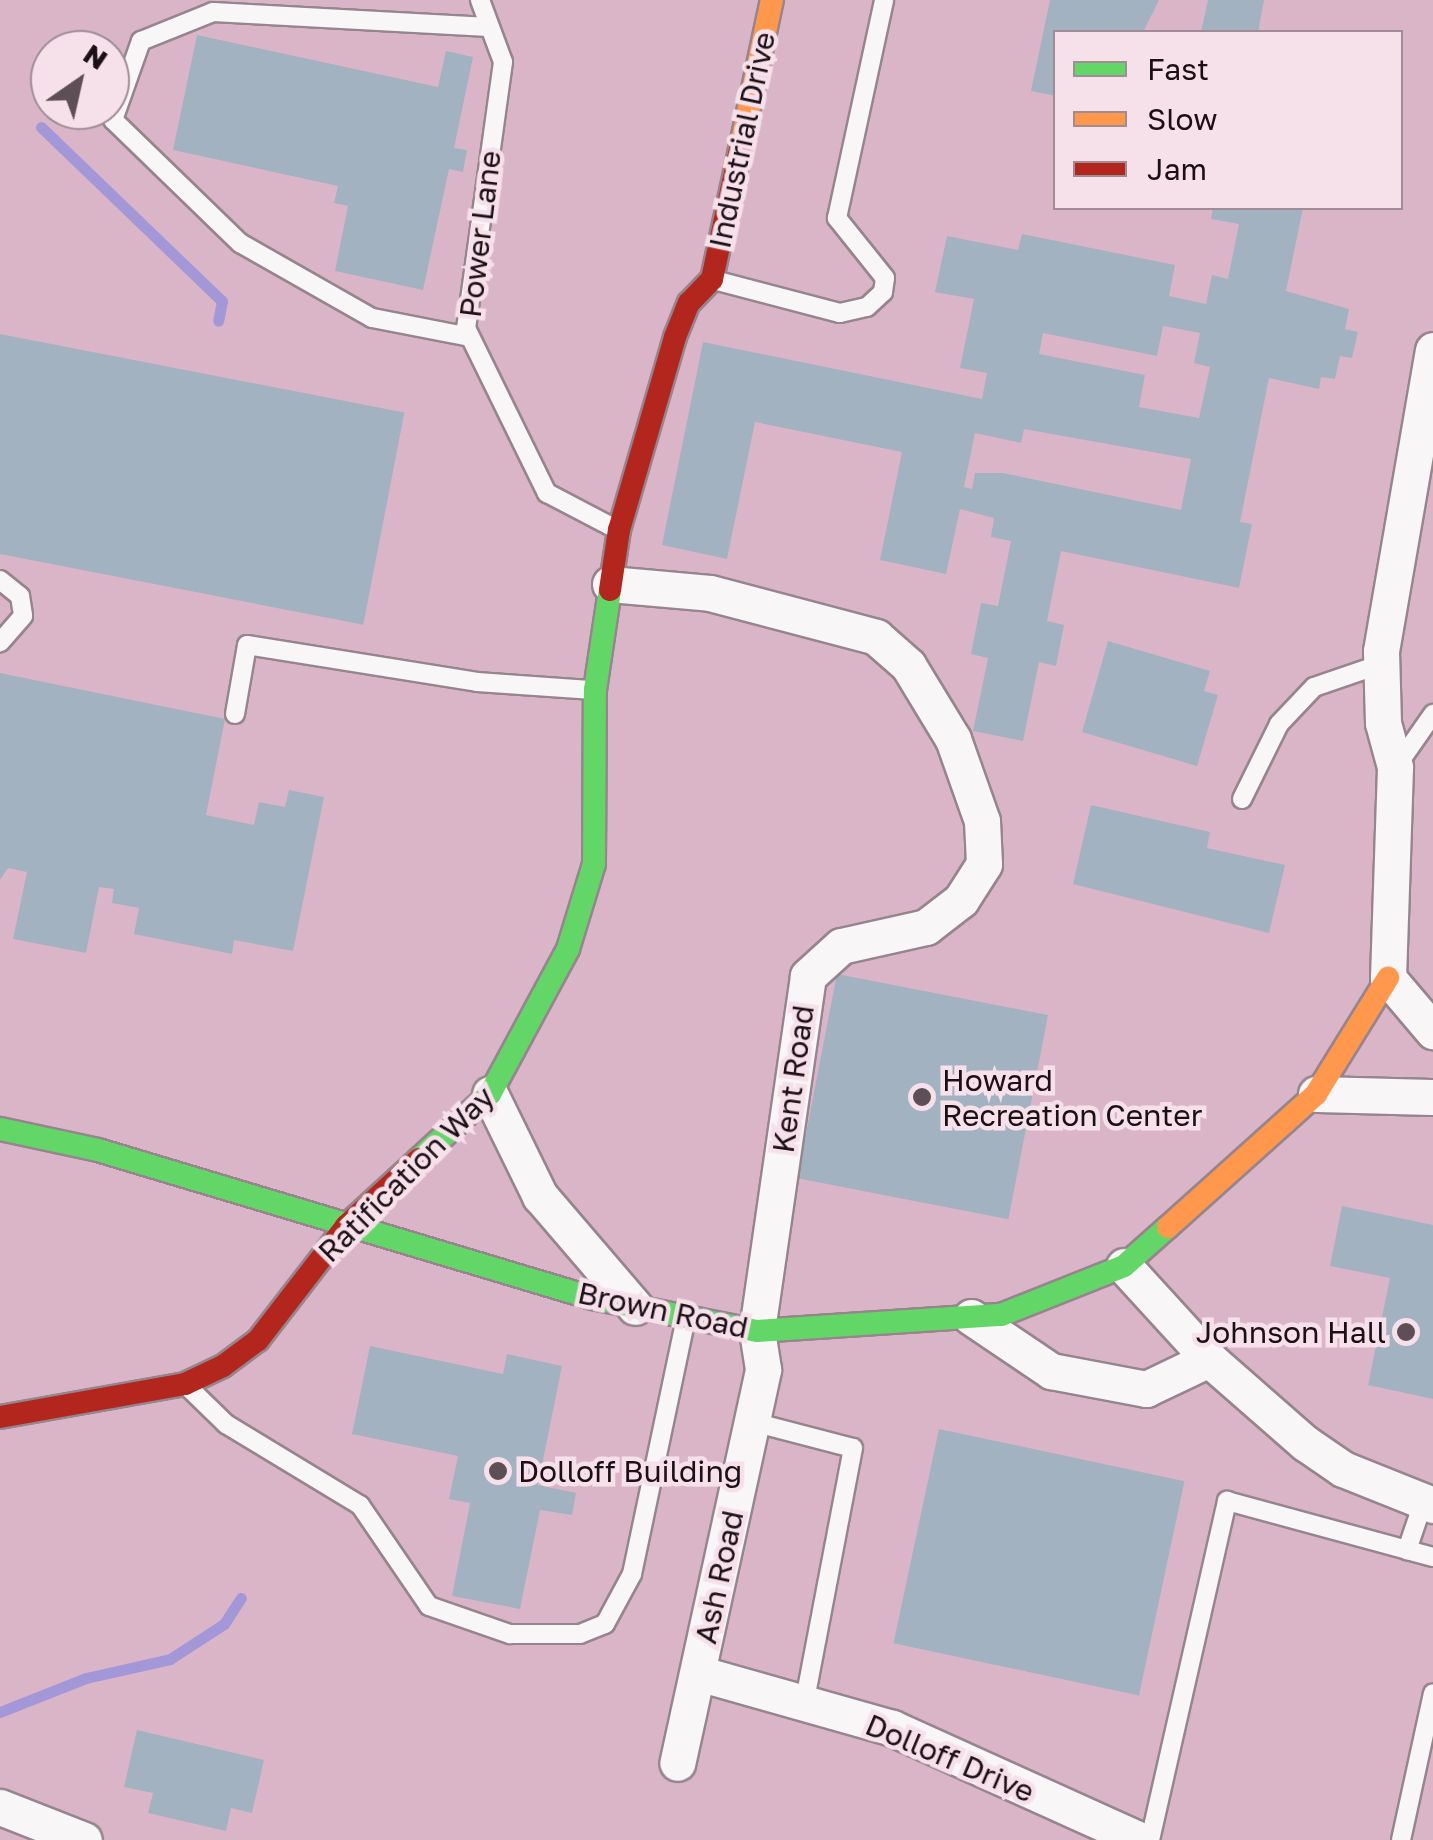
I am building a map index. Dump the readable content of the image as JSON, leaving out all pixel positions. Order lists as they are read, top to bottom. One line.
{"streets":{"street":["Industrial Drive","Kent Road","Ratification Way","Brown Road","Ash Road","Dolloff Drive"],"lane":["Power Lane"]},"crossings":[["Industrial Drive","Ratification Way"],["Power Lane","Ratification Way"],["Kent Road","Ratification Way"],["Kent Road","Brown Road"],["Kent Road","Ash Road"],["Ratification Way","Brown Road"],["Brown Road","Ash Road"],["Ash Road","Dolloff Drive"]],"places":["Howard Recreation Center","Johnson Hall","Dolloff Building"],"legend":["Fast","Slow","Jam"],"north":"top right"}
